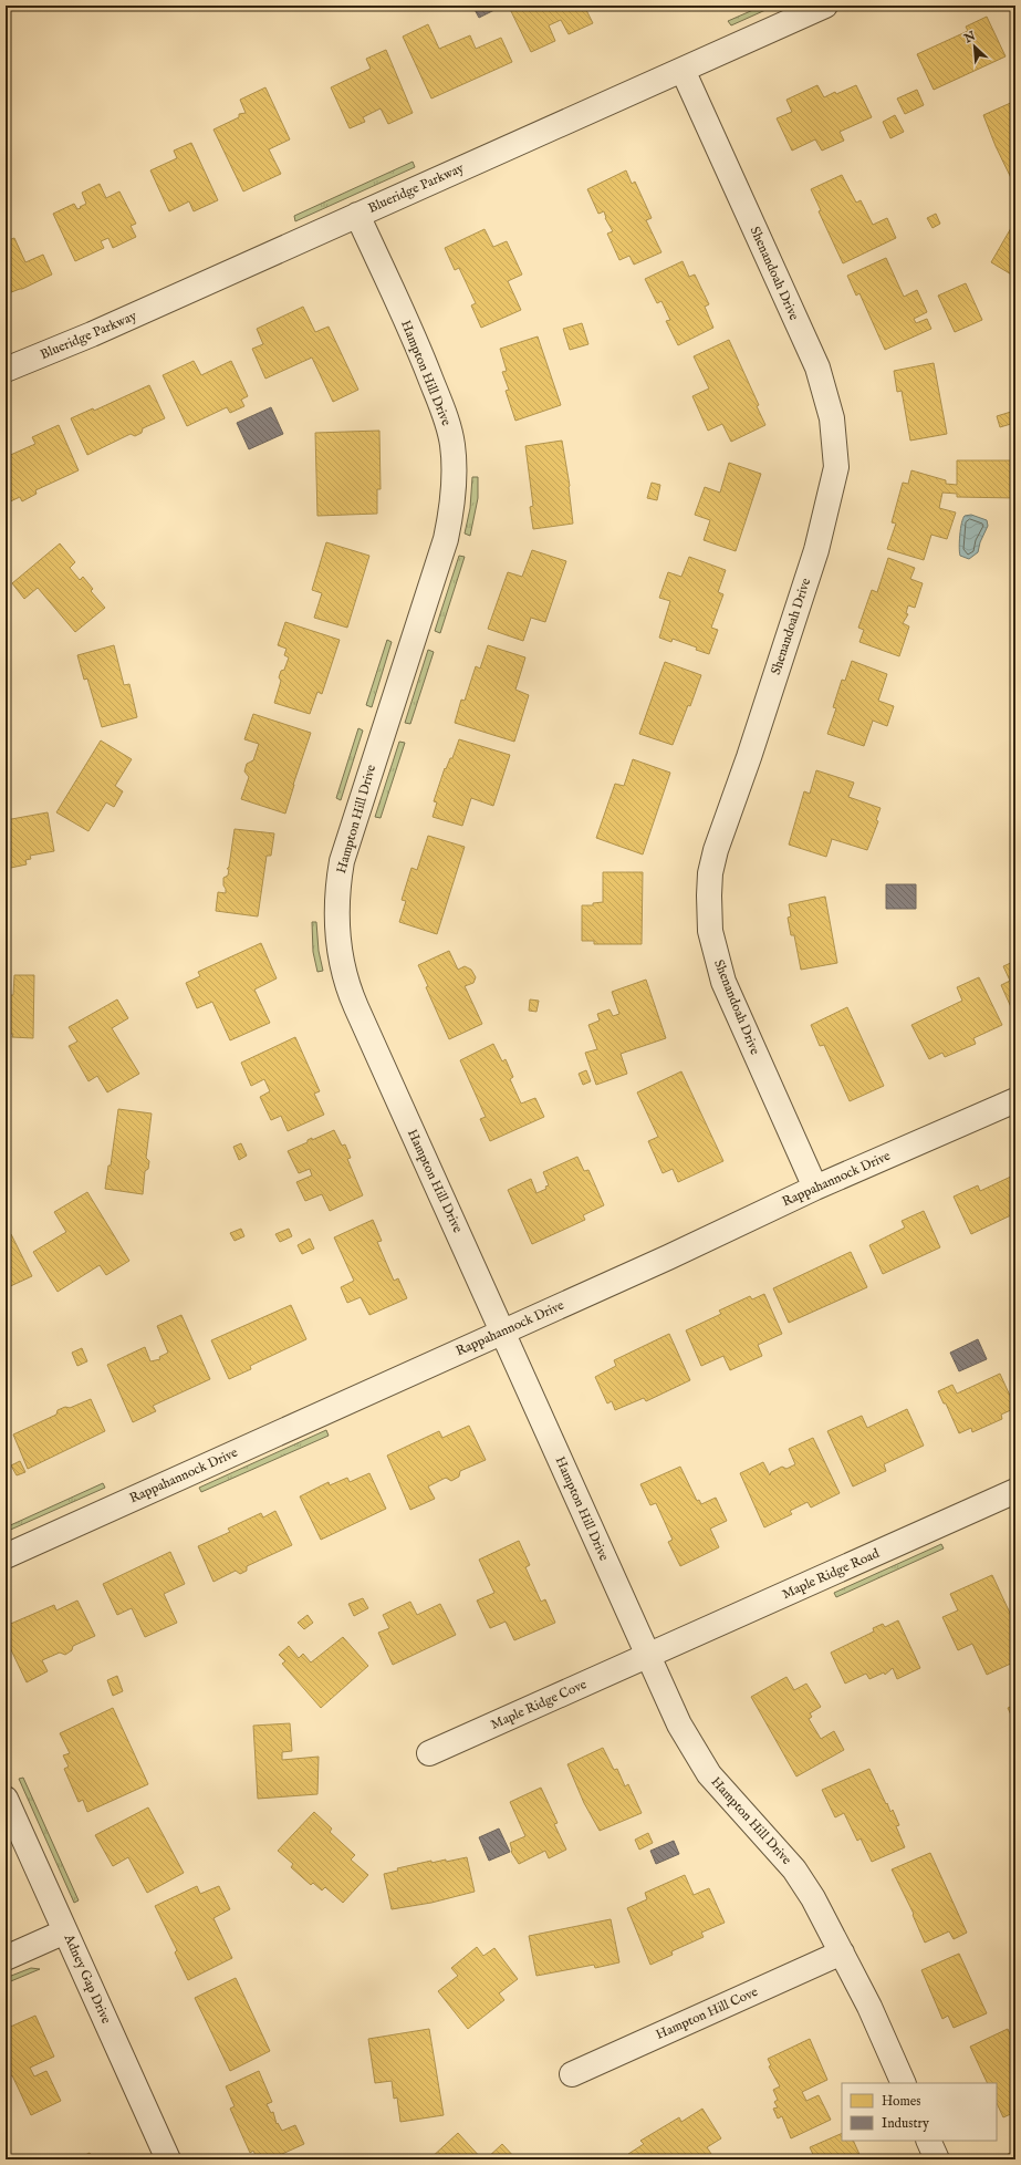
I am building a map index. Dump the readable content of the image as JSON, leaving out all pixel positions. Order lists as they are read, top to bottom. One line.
{"streets":{"street":["Blueridge Parkway","Shenandoah Drive","Hampton Hill Drive","Rappahannock Drive","Maple Ridge Road","Maple Ridge Cove","Adney Gap Drive","Hampton Hill Cove"]},"crossings":[["Blueridge Parkway","Shenandoah Drive"],["Blueridge Parkway","Hampton Hill Drive"],["Shenandoah Drive","Rappahannock Drive"],["Hampton Hill Drive","Rappahannock Drive"],["Hampton Hill Drive","Maple Ridge Road"],["Hampton Hill Drive","Maple Ridge Cove"],["Hampton Hill Drive","Hampton Hill Cove"],["Maple Ridge Road","Maple Ridge Cove"]],"legend":["Homes","Industry"],"north":"top left"}
